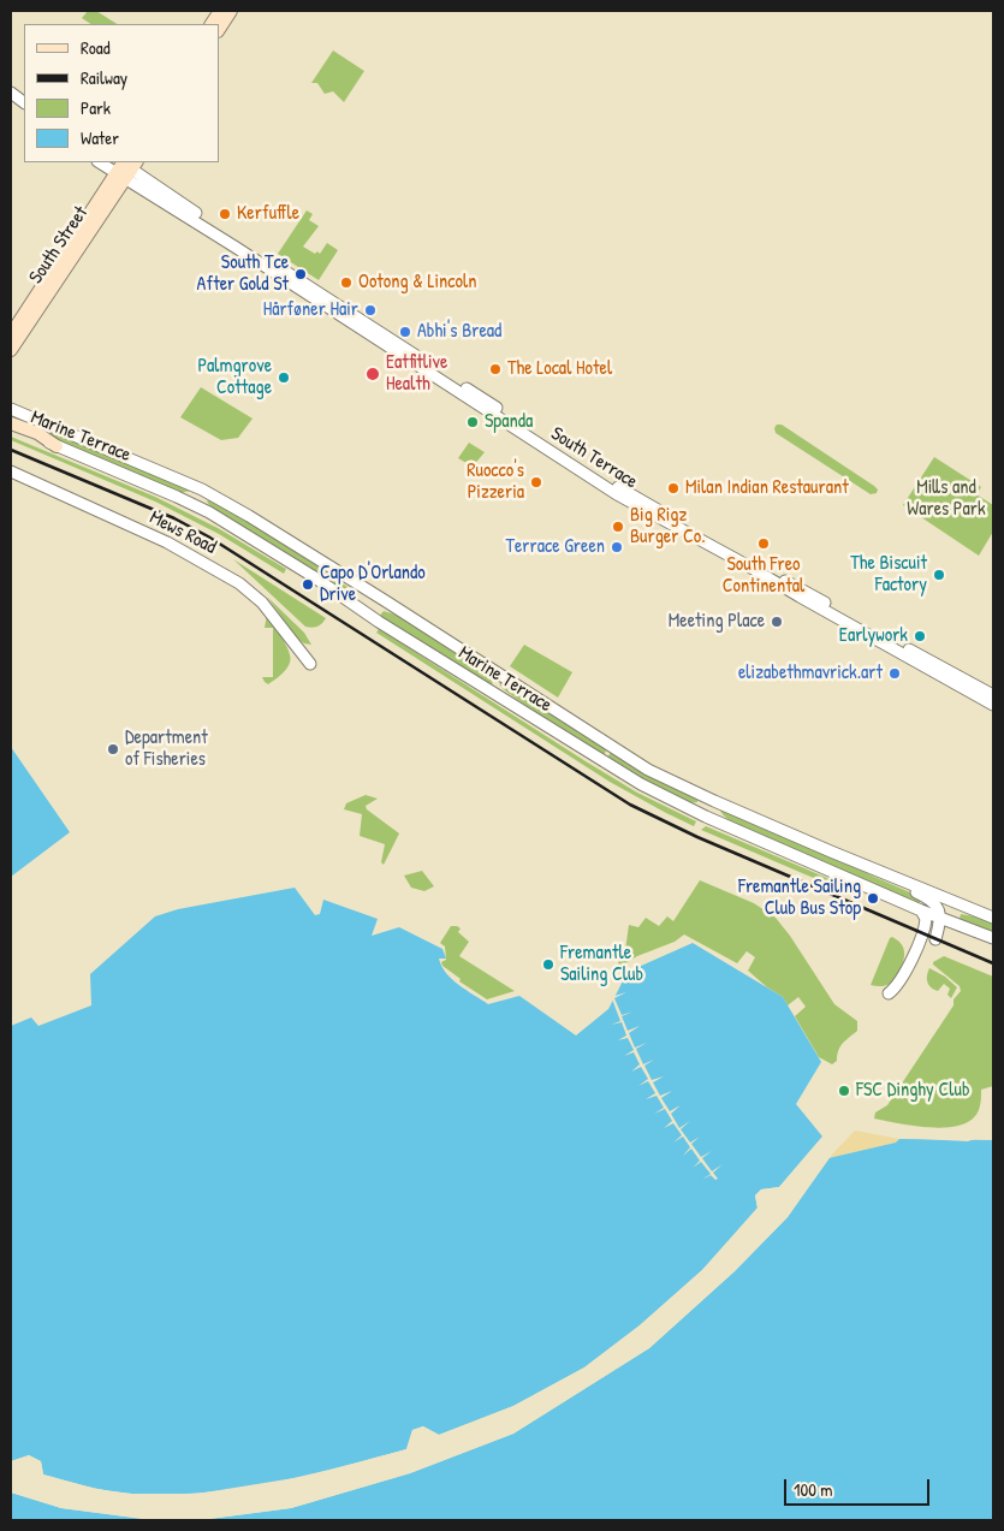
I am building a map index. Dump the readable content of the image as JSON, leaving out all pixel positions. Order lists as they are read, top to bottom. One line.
{"streets":{"main road":["South Street"],"street":["Marine Terrace","South Terrace","Mews Road"]},"crossings":[["South Street","South Terrace"]],"parks":["Mills and Wares Park"],"places":["Kerfuffle","South Tce After Gold St","Ootong & Lincoln","Hårføner Hair","Abhi's Bread","The Local Hotel","Eatfitlive Health","Palmgrove Cottage","Spanda","Ruocco's Pizzeria","Milan Indian Restaurant","Big Rigz Burger Co.","South Freo Continental","Terrace Green","The Biscuit Factory","Capo D'Orlando Drive","Meeting Place","Earlywork","elizabethmavrick.art","Department of Fisheries","Fremantle Sailing Club Bus Stop","Fremantle Sailing Club","FSC Dinghy Club"],"legend":["Road","Railway","Park","Water"],"scale_bar":"100 m"}
